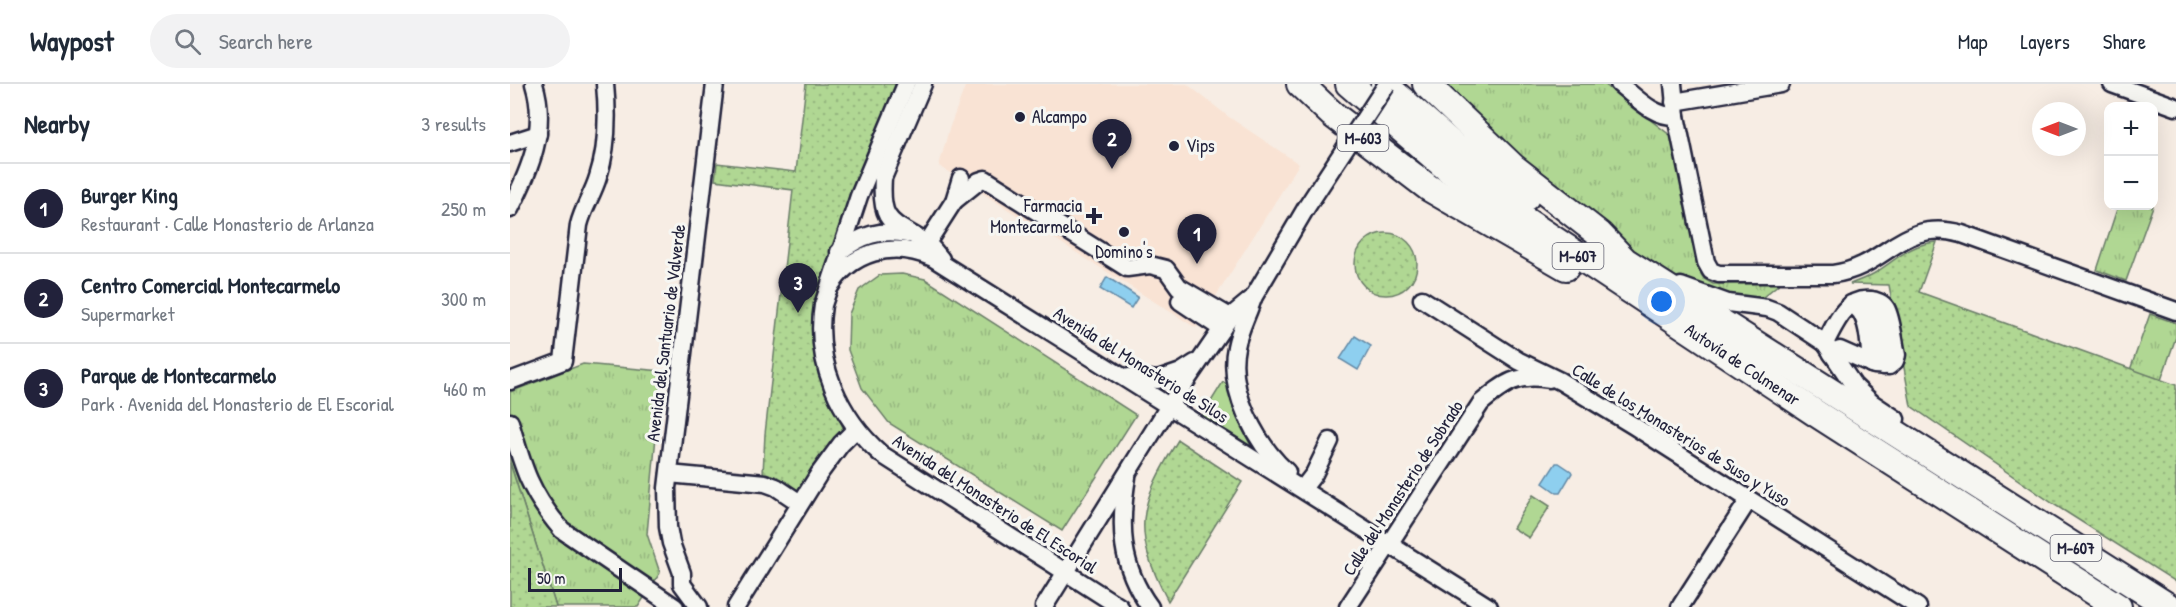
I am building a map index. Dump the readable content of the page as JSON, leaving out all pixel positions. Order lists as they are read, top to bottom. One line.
{"streets":{"highway":["M-603","M-607","Autovía de Colmenar"],"street":["Avenida del Santuario de Valverde","Avenida del Monasterio de Silos","Calle de los Monasterios de Suso y Yuso","Calle del Monasterio de Sobrado","Avenida del Monasterio de El Escorial"]},"crossings":[["M-603","Autovía de Colmenar"],["Avenida del Monasterio de Silos","Calle del Monasterio de Sobrado"],["Avenida del Monasterio de Silos","Avenida del Monasterio de El Escorial"],["Calle de los Monasterios de Suso y Yuso","Calle del Monasterio de Sobrado"]],"places":{"other":["Alcampo","Vips","Domino's"],"health":["Farmacia Montecarmelo"]},"scale_bar":"50 m","north":"left","page":{"header":"Waypost","search":"Search here","nav":["Map","Layers","Share"],"heading":["Nearby","3 results"],"map_buttons":["+","−"],"pins":["2","1","3"],"list":[{"mark":"1","name":"Burger King","note":"Restaurant · Calle Monasterio de Arlanza","value":"250 m"},{"mark":"2","name":"Centro Comercial Montecarmelo","note":"Supermarket","value":"300 m"},{"mark":"3","name":"Parque de Montecarmelo","note":"Park · Avenida del Monasterio de El Escorial","value":"460 m"}],"scale":"50 m"}}
